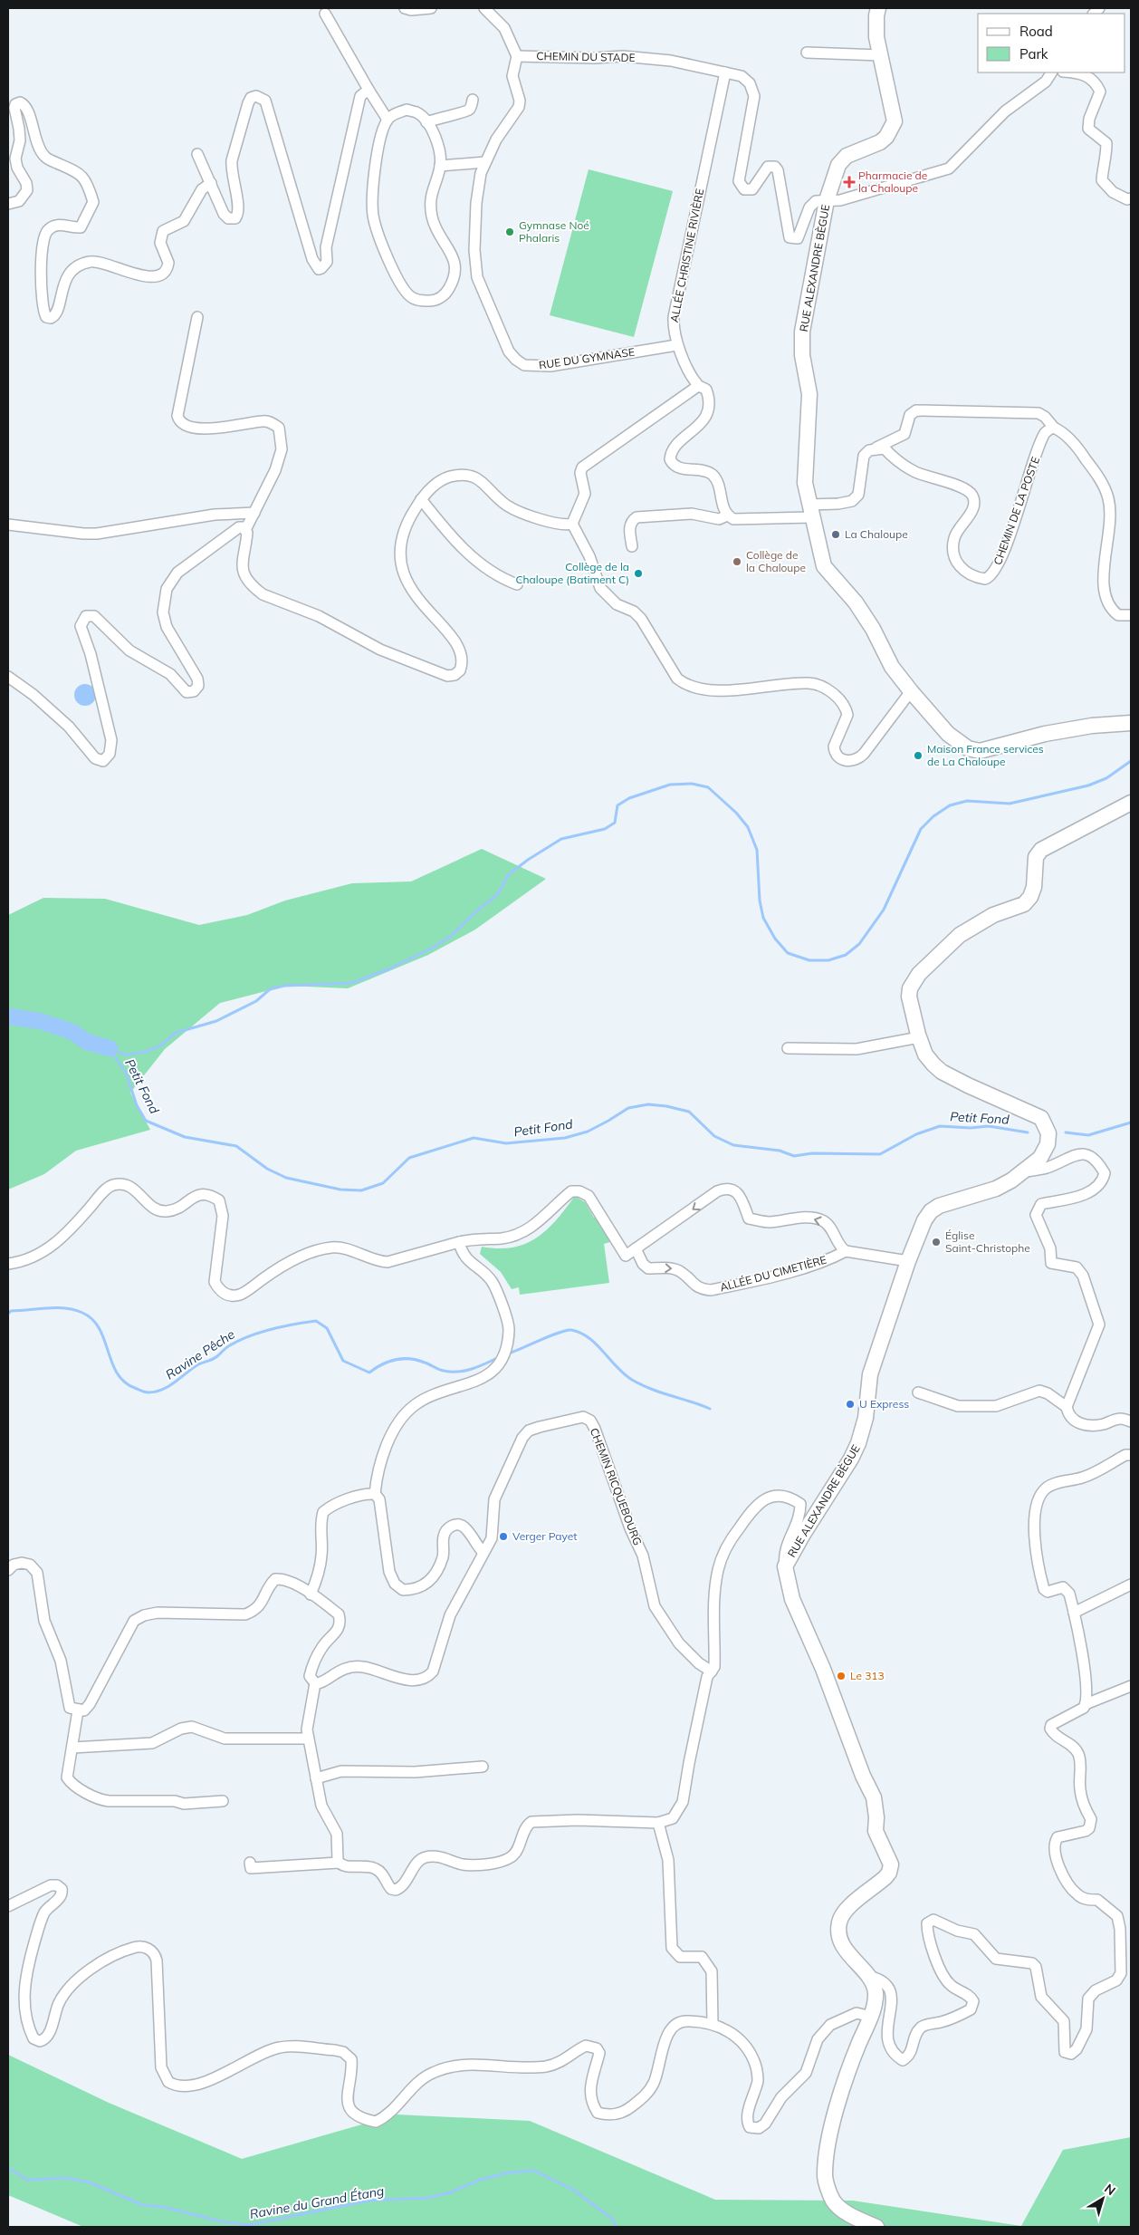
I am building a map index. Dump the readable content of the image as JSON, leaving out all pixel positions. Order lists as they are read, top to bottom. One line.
{"streets":{"main road":["RUE ALEXANDRE BÈGUE"],"street":["CHEMIN DU STADE","ALLÉE CHRISTINE RIVIÈRE","RUE DU GYMNASE","CHEMIN DE LA POSTE","ALLÉE DU CIMETIÈRE","CHEMIN RICQUEBOURG"]},"crossings":[["CHEMIN DU STADE","ALLÉE CHRISTINE RIVIÈRE"],["CHEMIN DU STADE","RUE ALEXANDRE BÈGUE"],["ALLÉE CHRISTINE RIVIÈRE","RUE DU GYMNASE"]],"one_way":["ALLÉE DU CIMETIÈRE"],"water":["Petit Fond","Ravine Pêche","Ravine du Grand Étang"],"places":{"health":["Pharmacie de la Chaloupe"],"other":["Gymnase Noé Phalaris","La Chaloupe","Collège de la Chaloupe","Collège de la Chaloupe (Batiment C)","Maison France services de La Chaloupe","Église Saint-Christophe","U Express","Verger Payet","Le 313"]},"legend":["Road","Park"],"north":"top right"}
